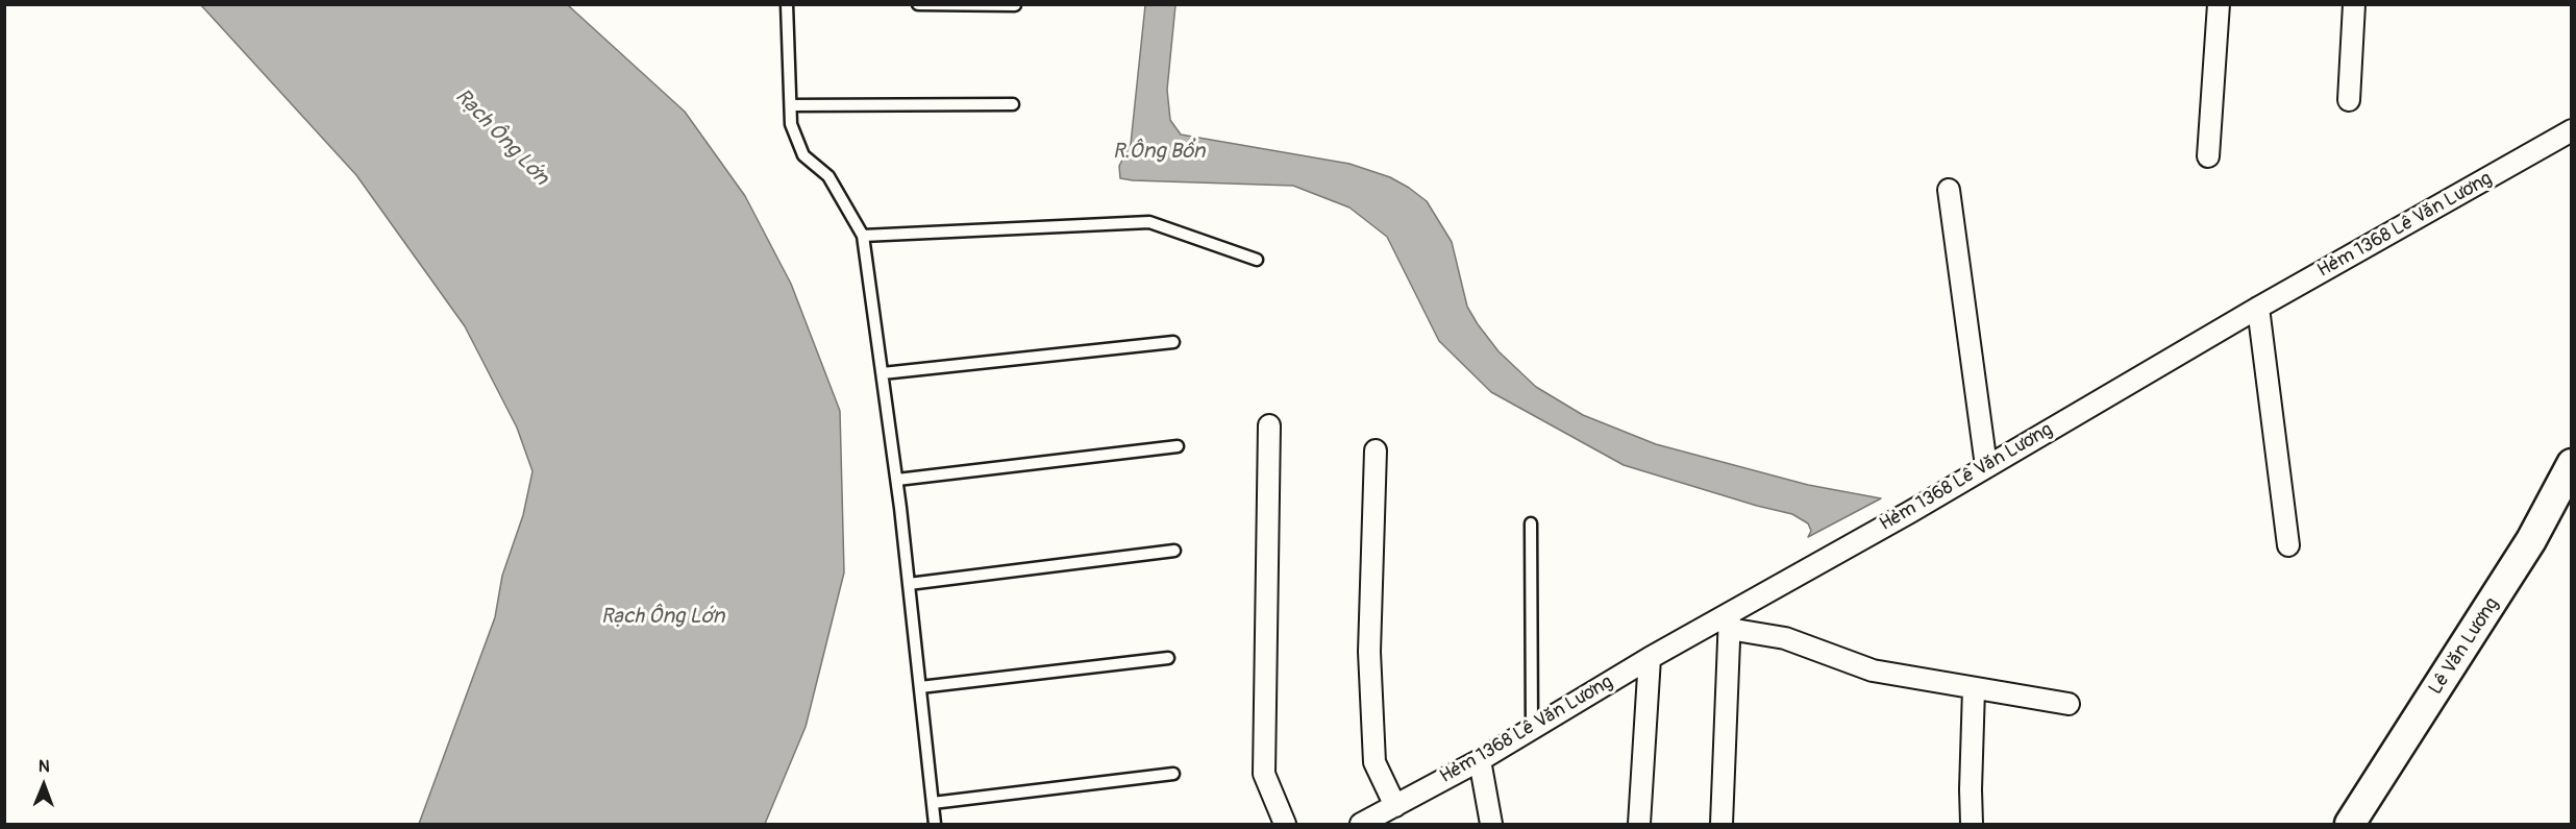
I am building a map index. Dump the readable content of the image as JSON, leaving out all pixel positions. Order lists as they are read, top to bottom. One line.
{"streets":{"main road":["Lê Văn Lương"],"street":["Hẻm 1368 Lê Văn Lương"]},"water":["Rạch Ông Lớn","R.Ông Bổn"],"north":"top"}
